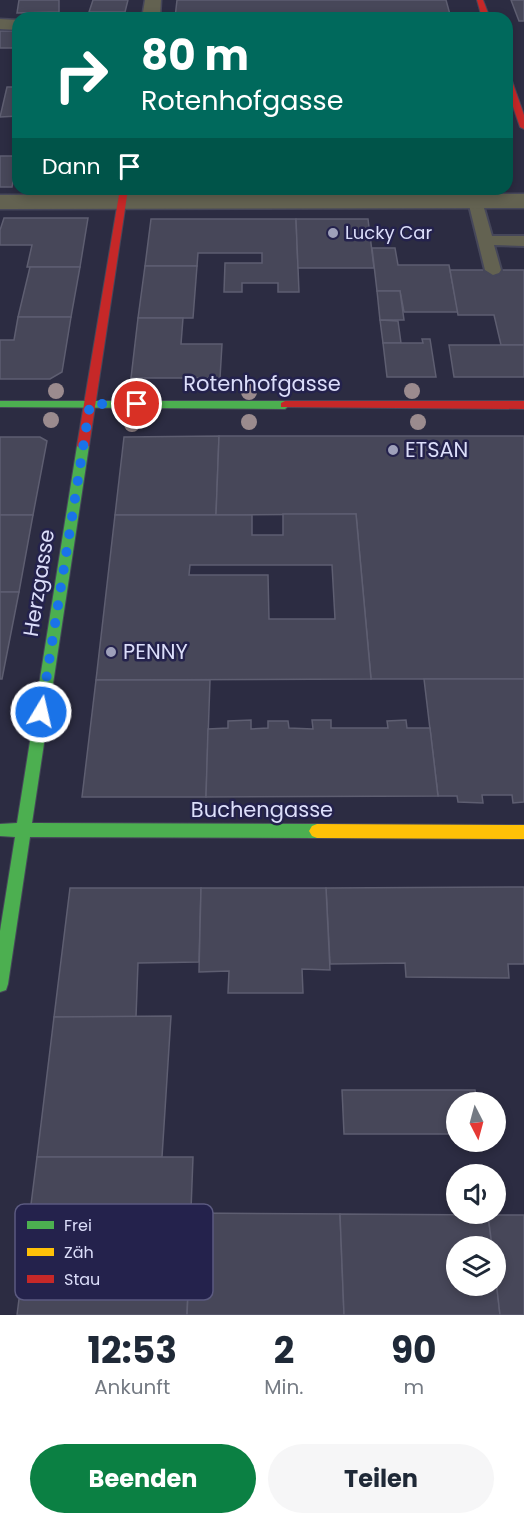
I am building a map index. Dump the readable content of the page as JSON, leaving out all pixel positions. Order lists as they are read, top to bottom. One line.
{"streets":{"street":["Rotenhofgasse","Herzgasse","Buchengasse"]},"crossings":[["Rotenhofgasse","Herzgasse"],["Herzgasse","Buchengasse"]],"places":["Lucky Car","ETSAN","PENNY"],"legend":["Frei","Zäh","Stau"],"north":"bottom","page":{"turn":["80 m","Rotenhofgasse"],"then":"Dann","eta":["12:53","Ankunft","2","Min.","90","m"],"buttons":["Beenden","Teilen"]}}
